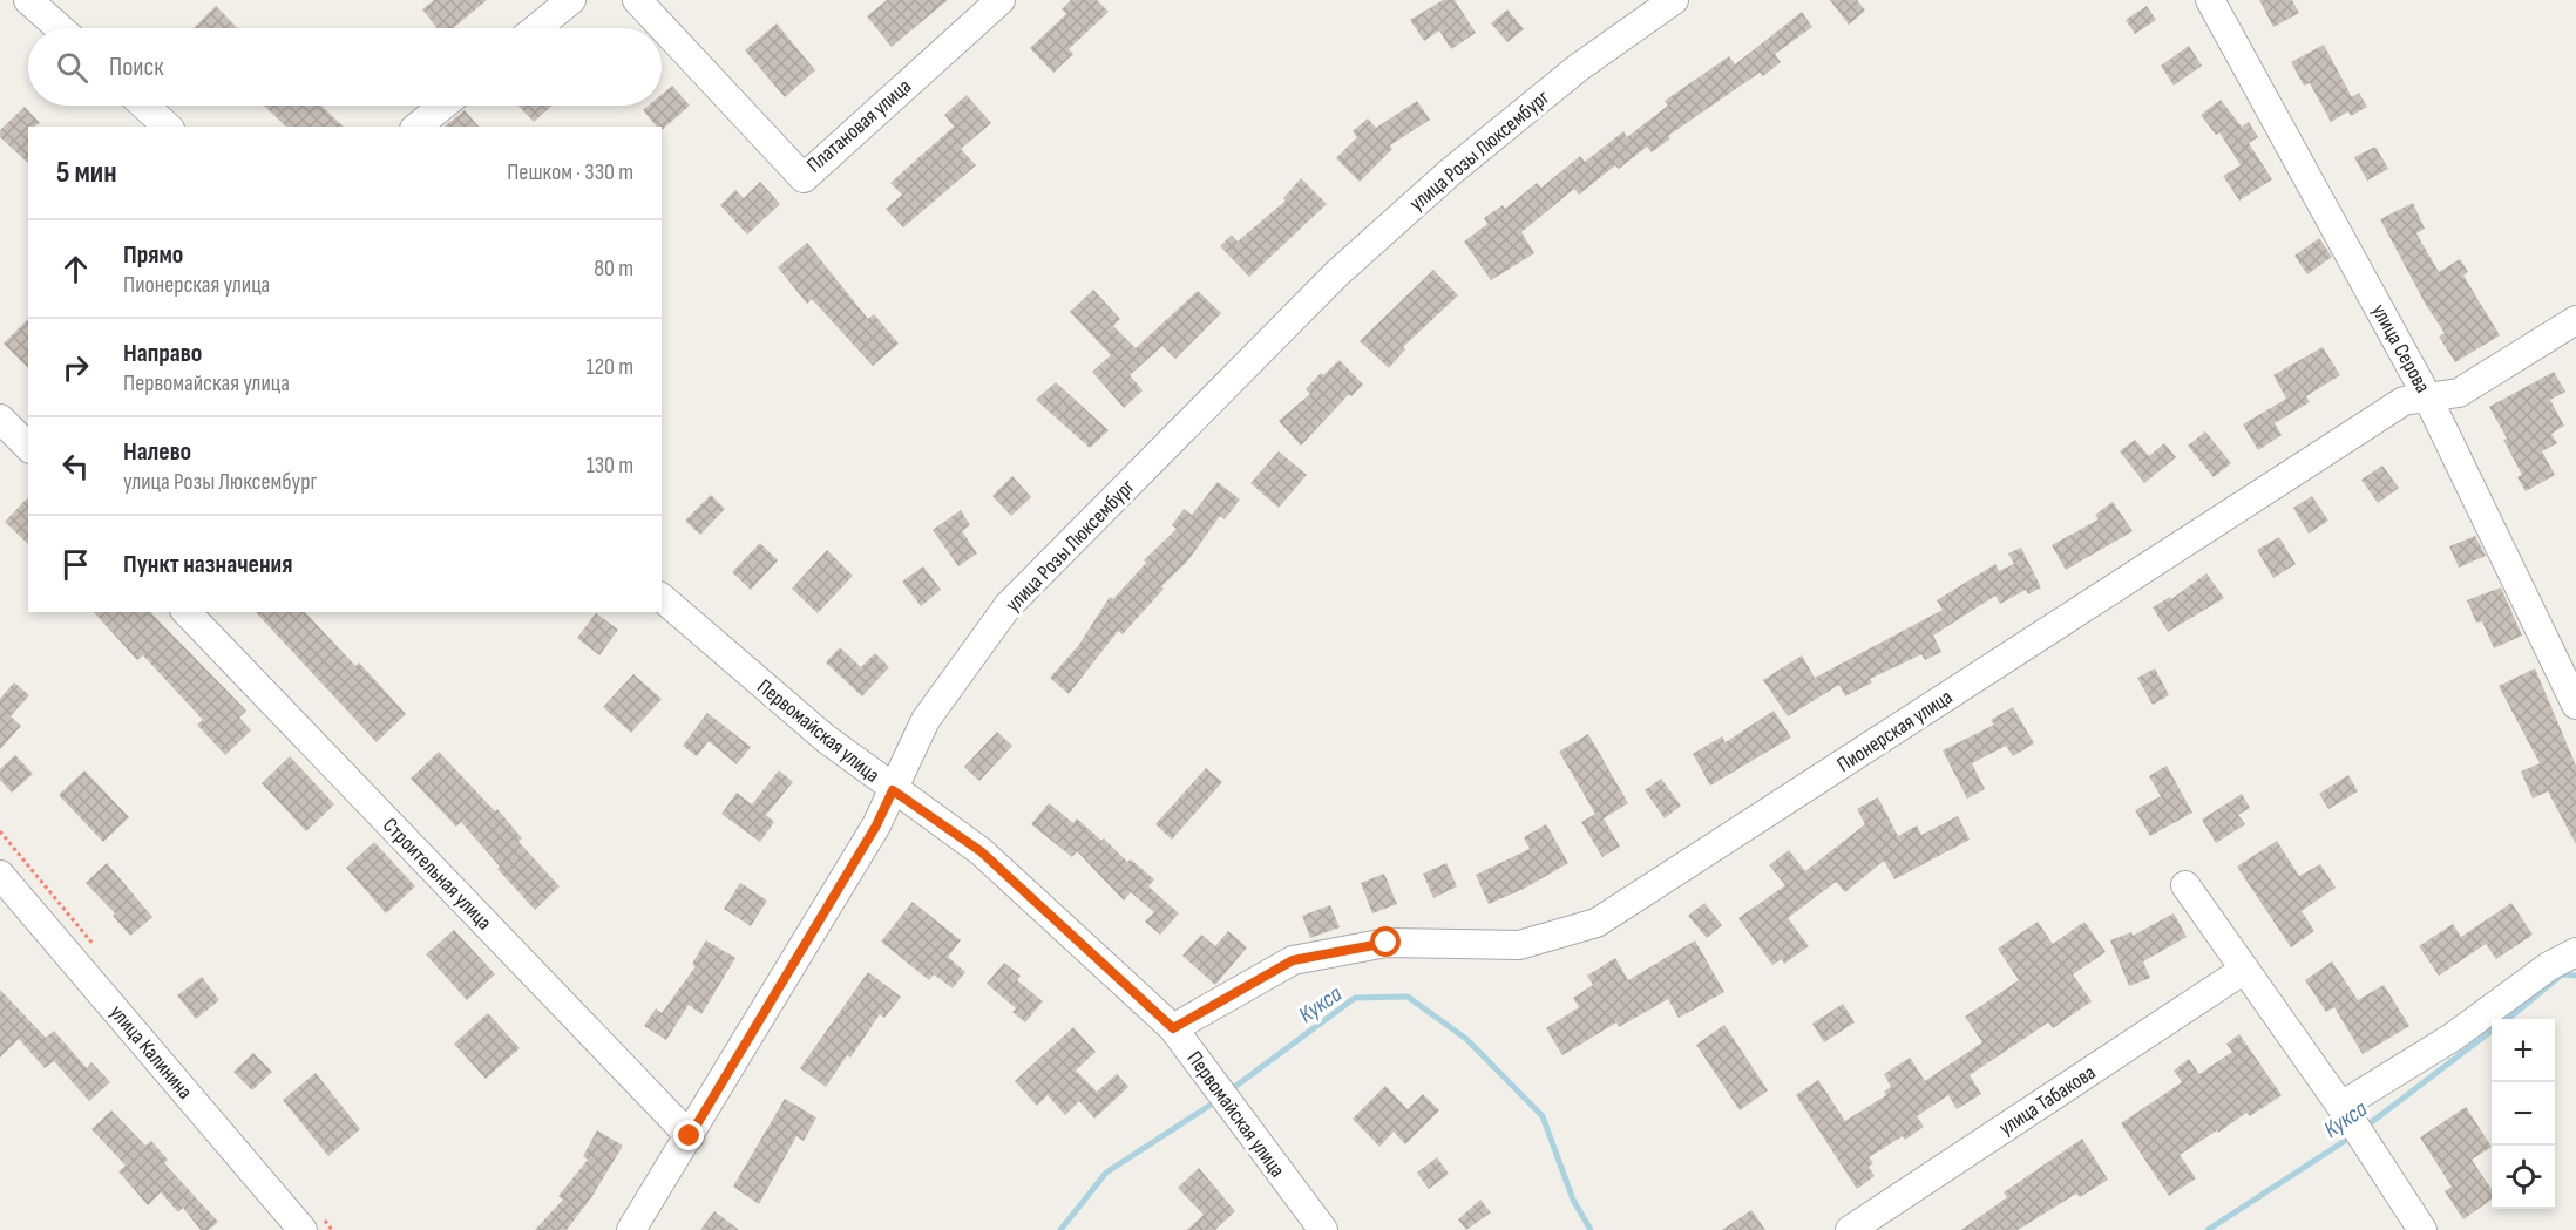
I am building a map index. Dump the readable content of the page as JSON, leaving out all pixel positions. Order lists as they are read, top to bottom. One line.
{"streets":{"street":["Платановая улица","улица Розы Люксембург","улица Серова","Первомайская улица","Пионерская улица","Строительная улица","улица Калинина","улица Табакова"]},"crossings":[["улица Розы Люксембург","Первомайская улица"],["улица Розы Люксембург","Строительная улица"],["улица Серова","Пионерская улица"],["Первомайская улица","Пионерская улица"]],"water":["Кукса"],"page":{"search":"Поиск","heading":["5 мин","Пешком · 330 m"],"list":[["Прямо","Пионерская улица","80 m"],["Направо","Первомайская улица","120 m"],["Налево","улица Розы Люксембург","130 m"],"Пункт назначения"],"map_buttons":["+","−"]}}
